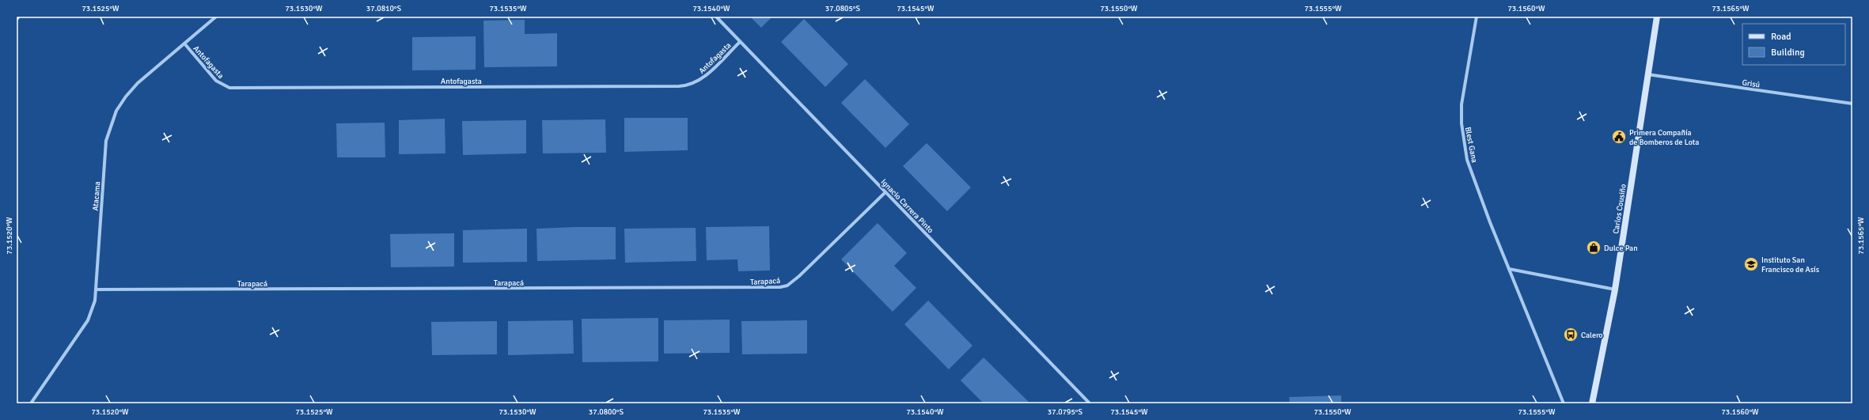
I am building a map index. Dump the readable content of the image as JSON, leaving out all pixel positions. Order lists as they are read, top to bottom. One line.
{"streets":{"main road":["Carlos Cousiño"],"street":["Antofagasta","Grisú","Blest Gana","Atacama","Ignacio Carrera Pinto","Tarapacá"]},"crossings":[["Antofagasta","Atacama"],["Antofagasta","Ignacio Carrera Pinto"],["Grisú","Carlos Cousiño"],["Atacama","Tarapacá"],["Ignacio Carrera Pinto","Tarapacá"]],"places":{"public building":["Primera Compañía de Bomberos de Lota"],"shop":["Dulce Pan"],"school or university":["Instituto San Francisco de Asís"],"bus stop":["Calero"]},"legend":["Road","Building"],"coordinates":["73.1525°W","73.1530°W","37.0810°S","73.1535°W","73.1540°W","37.0805°S","73.1545°W","73.1550°W","73.1555°W","73.1560°W","73.1565°W","73.1520°W","37.0800°S","37.0795°S"]}
